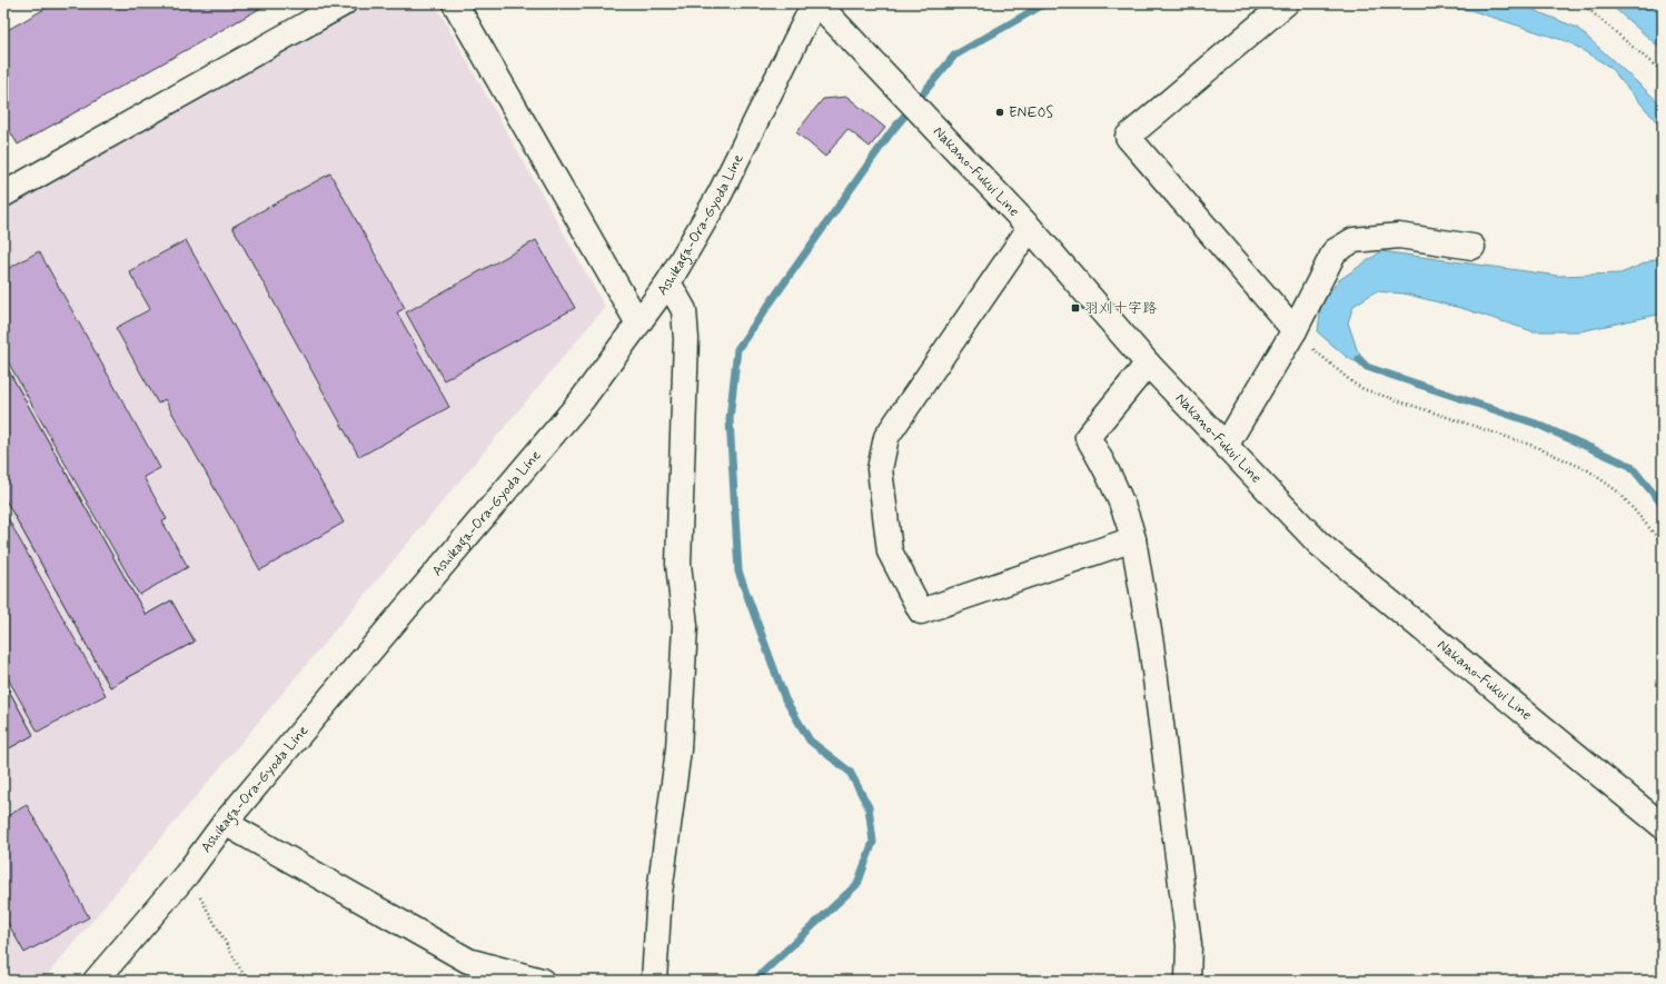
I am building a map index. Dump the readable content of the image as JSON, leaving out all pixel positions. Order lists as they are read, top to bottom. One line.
{"streets":{"street":["Nakano-Fukui Line","Ashikaga-Ora-Gyoda Line"]},"places":{"other":["ENEOS"],"transit":["羽刈十字路"]}}
